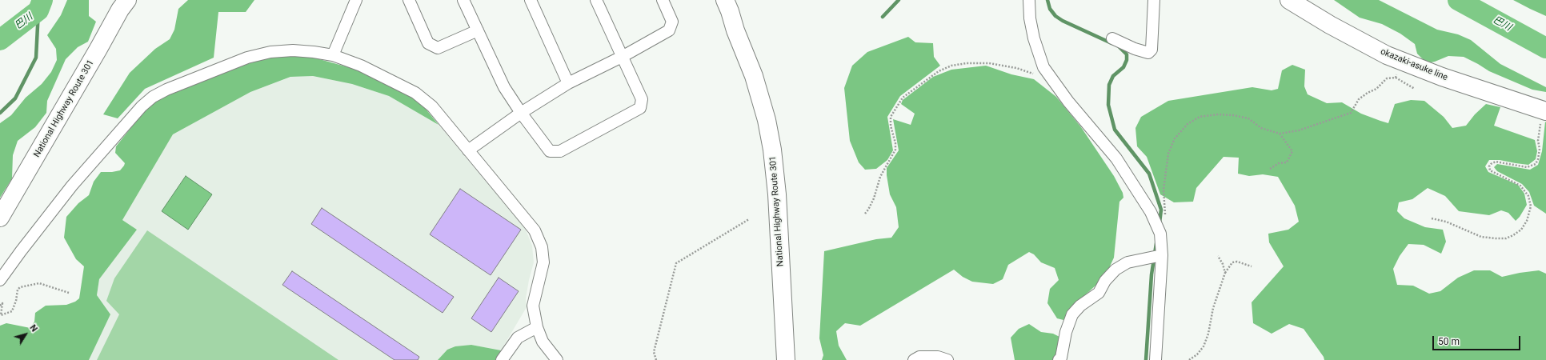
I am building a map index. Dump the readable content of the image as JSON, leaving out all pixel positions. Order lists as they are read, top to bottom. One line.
{"streets":{"main road":["okazaki-asuke line","National Highway Route 301"]},"water":["巴川"],"scale_bar":"50 m","north":"top right"}
